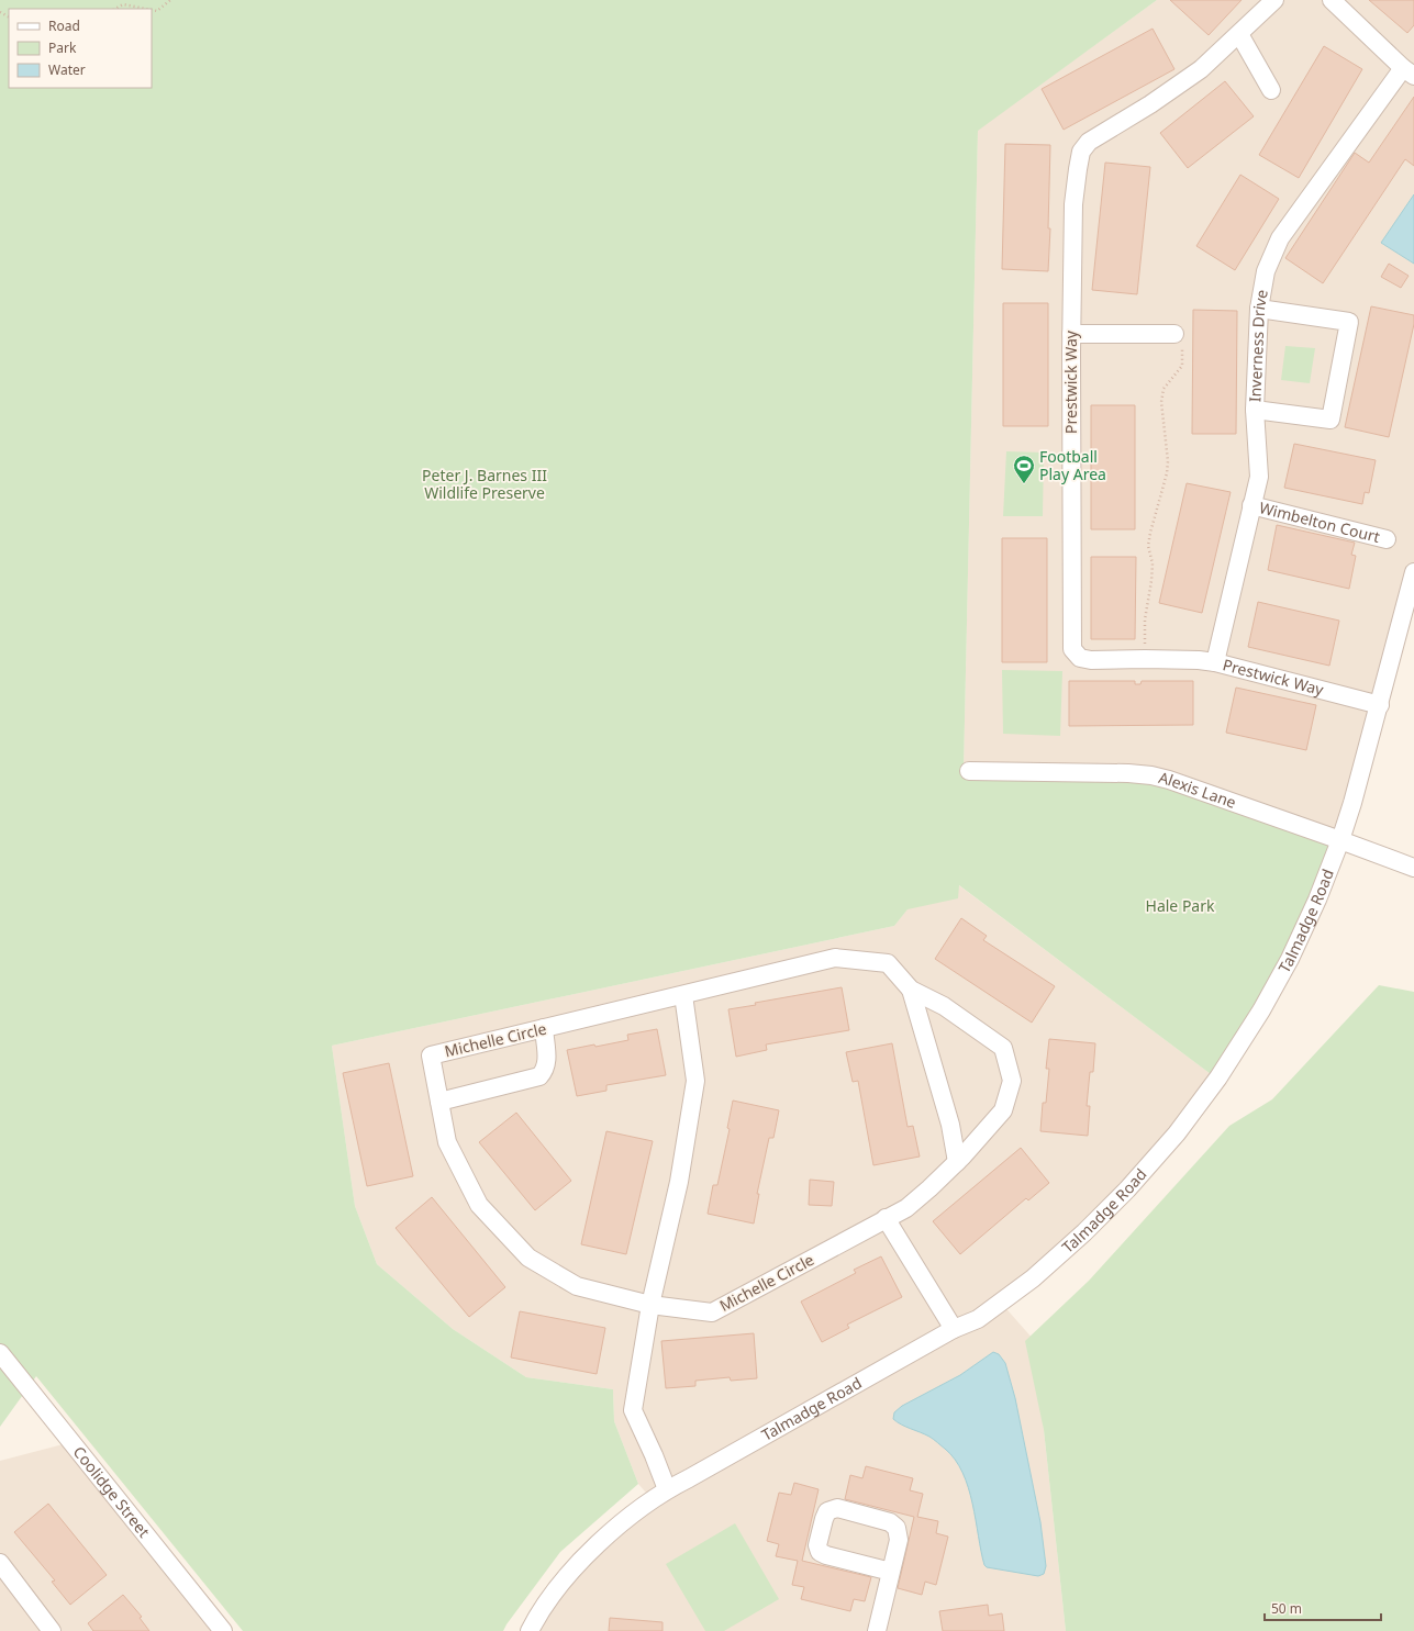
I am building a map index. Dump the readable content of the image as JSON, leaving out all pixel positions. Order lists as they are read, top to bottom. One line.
{"streets":{"street":["Inverness Drive","Prestwick Way","Wimbelton Court","Alexis Lane","Talmadge Road","Michelle Circle","Coolidge Street"]},"crossings":[["Inverness Drive","Prestwick Way"],["Inverness Drive","Wimbelton Court"],["Prestwick Way","Talmadge Road"],["Alexis Lane","Talmadge Road"]],"parks":["Peter J. Barnes III Wildlife Preserve","Hale Park"],"places":{"sports":["Football Play Area"]},"legend":["Road","Park","Water"],"scale_bar":"50 m"}
